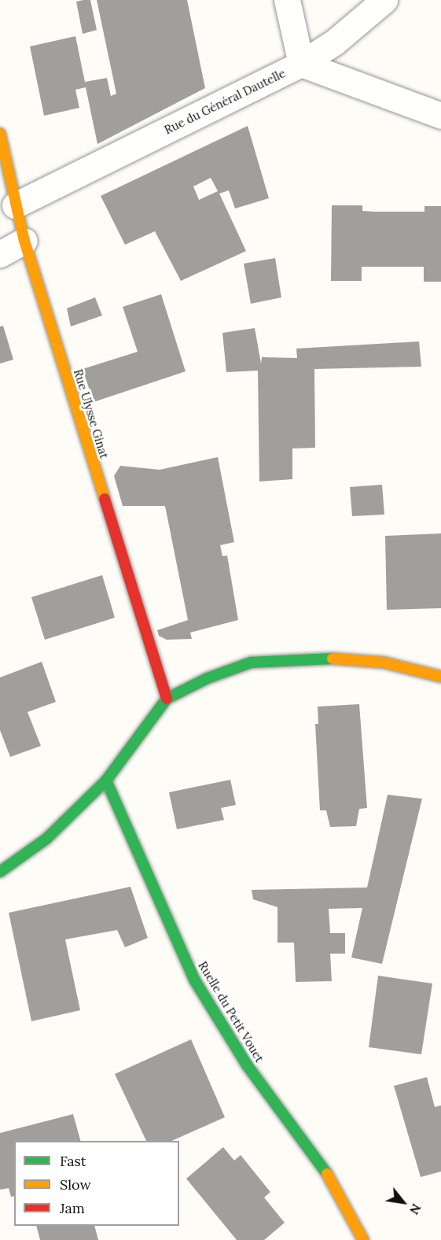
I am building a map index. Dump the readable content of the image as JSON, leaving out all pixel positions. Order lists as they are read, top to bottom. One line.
{"streets":{"street":["Rue du Général Dautelle","Rue Ulysse Ginat","Ruelle du Petit Vouet"]},"crossings":[["Rue du Général Dautelle","Rue Ulysse Ginat"]],"legend":["Fast","Slow","Jam"],"north":"bottom right"}
